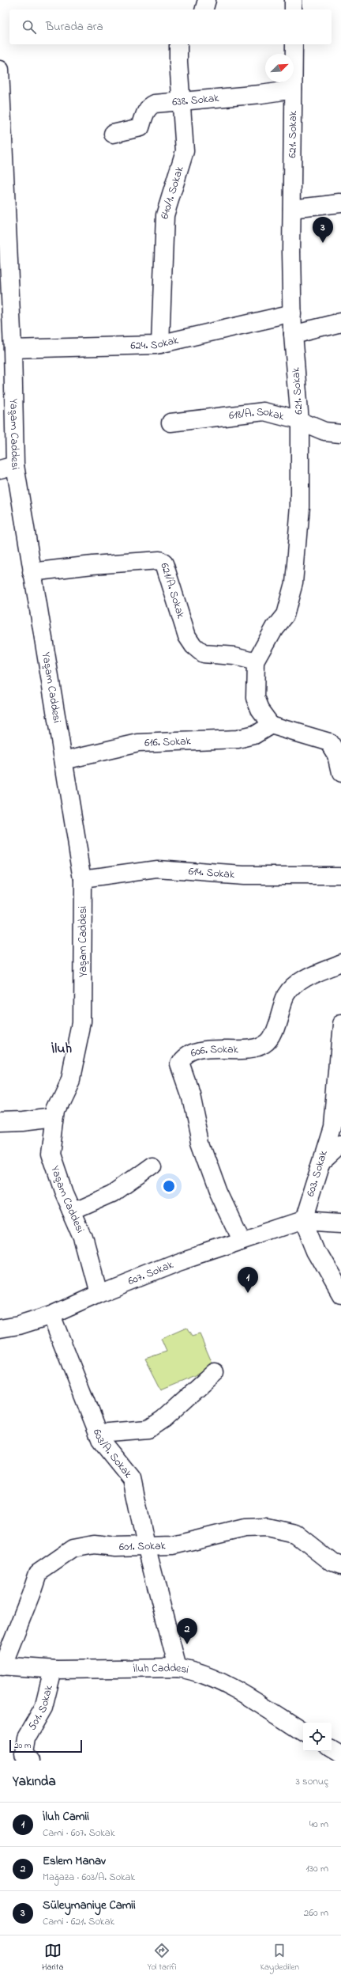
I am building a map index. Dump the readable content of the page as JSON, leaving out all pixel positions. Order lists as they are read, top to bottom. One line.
{"streets":{"street":["638. Sokak","621. Sokak","640/1. Sokak","624. Sokak","618/A. Sokak","Yaşam Caddesi","621/A. Sokak","616. Sokak","614. Sokak","606. Sokak","603. Sokak","607. Sokak","603/A. Sokak","601. Sokak","İluh Caddesi","501. Sokak"]},"crossings":[["638. Sokak","621. Sokak"],["638. Sokak","640/1. Sokak"],["621. Sokak","624. Sokak"],["621. Sokak","618/A. Sokak"],["621. Sokak","621/A. Sokak"],["621. Sokak","616. Sokak"],["640/1. Sokak","624. Sokak"],["624. Sokak","Yaşam Caddesi"],["Yaşam Caddesi","621/A. Sokak"],["Yaşam Caddesi","616. Sokak"],["Yaşam Caddesi","614. Sokak"],["Yaşam Caddesi","607. Sokak"],["606. Sokak","607. Sokak"],["603. Sokak","607. Sokak"],["607. Sokak","603/A. Sokak"],["603/A. Sokak","601. Sokak"],["603/A. Sokak","İluh Caddesi"],["601. Sokak","İluh Caddesi"],["İluh Caddesi","501. Sokak"]],"districts":["İluh"],"scale_bar":"20 m","north":"top right","page":{"search":"Burada ara","pins":["3","1","2"],"scale":"20 m","heading":["Yakında","3 sonuç"],"list":[{"mark":"1","name":"İluh Camii","note":"Cami · 607. Sokak","value":"40 m"},{"mark":"2","name":"Eslem Manav","note":"Mağaza · 603/A. Sokak","value":"130 m"},{"mark":"3","name":"Süleymaniye Camii","note":"Cami · 621. Sokak","value":"260 m"}],"nav":["Harita","Yol tarifi","Kaydedilen"]}}
